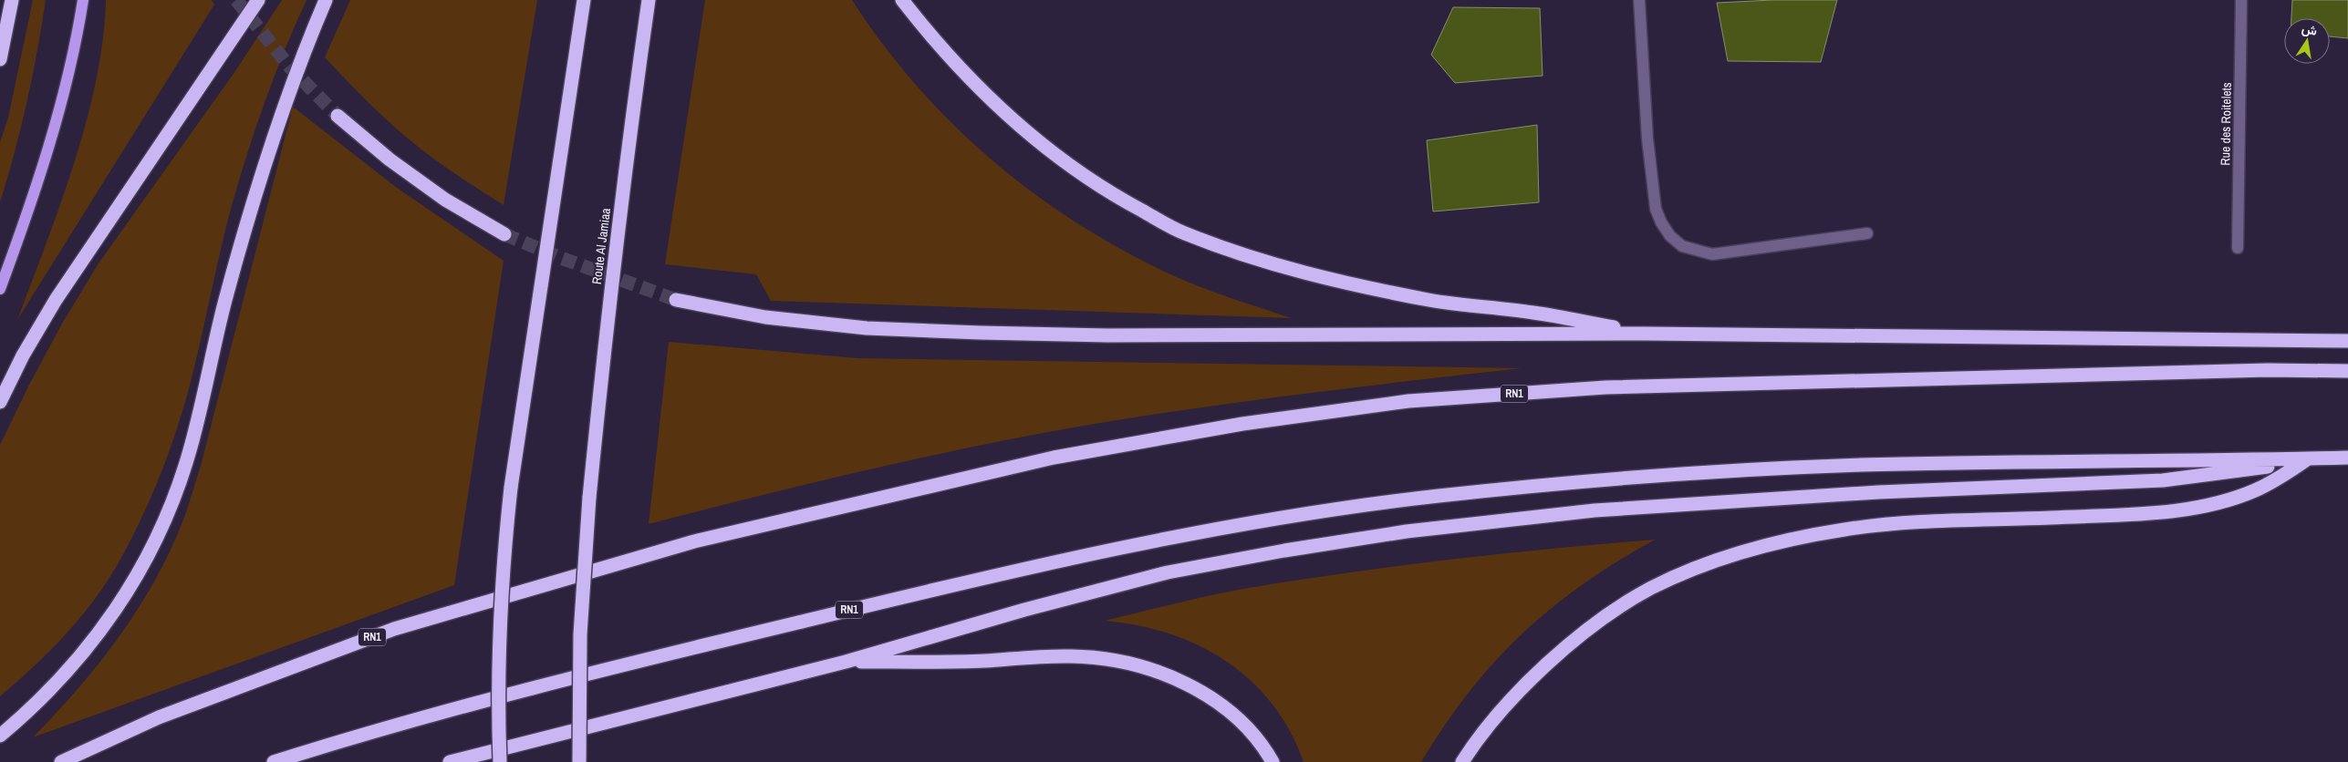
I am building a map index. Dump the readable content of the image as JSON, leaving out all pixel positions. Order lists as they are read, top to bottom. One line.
{"streets":{"highway":["Route Al Jamiaa","RN1"],"street":["Rue des Roitelets"]},"north":"top"}
